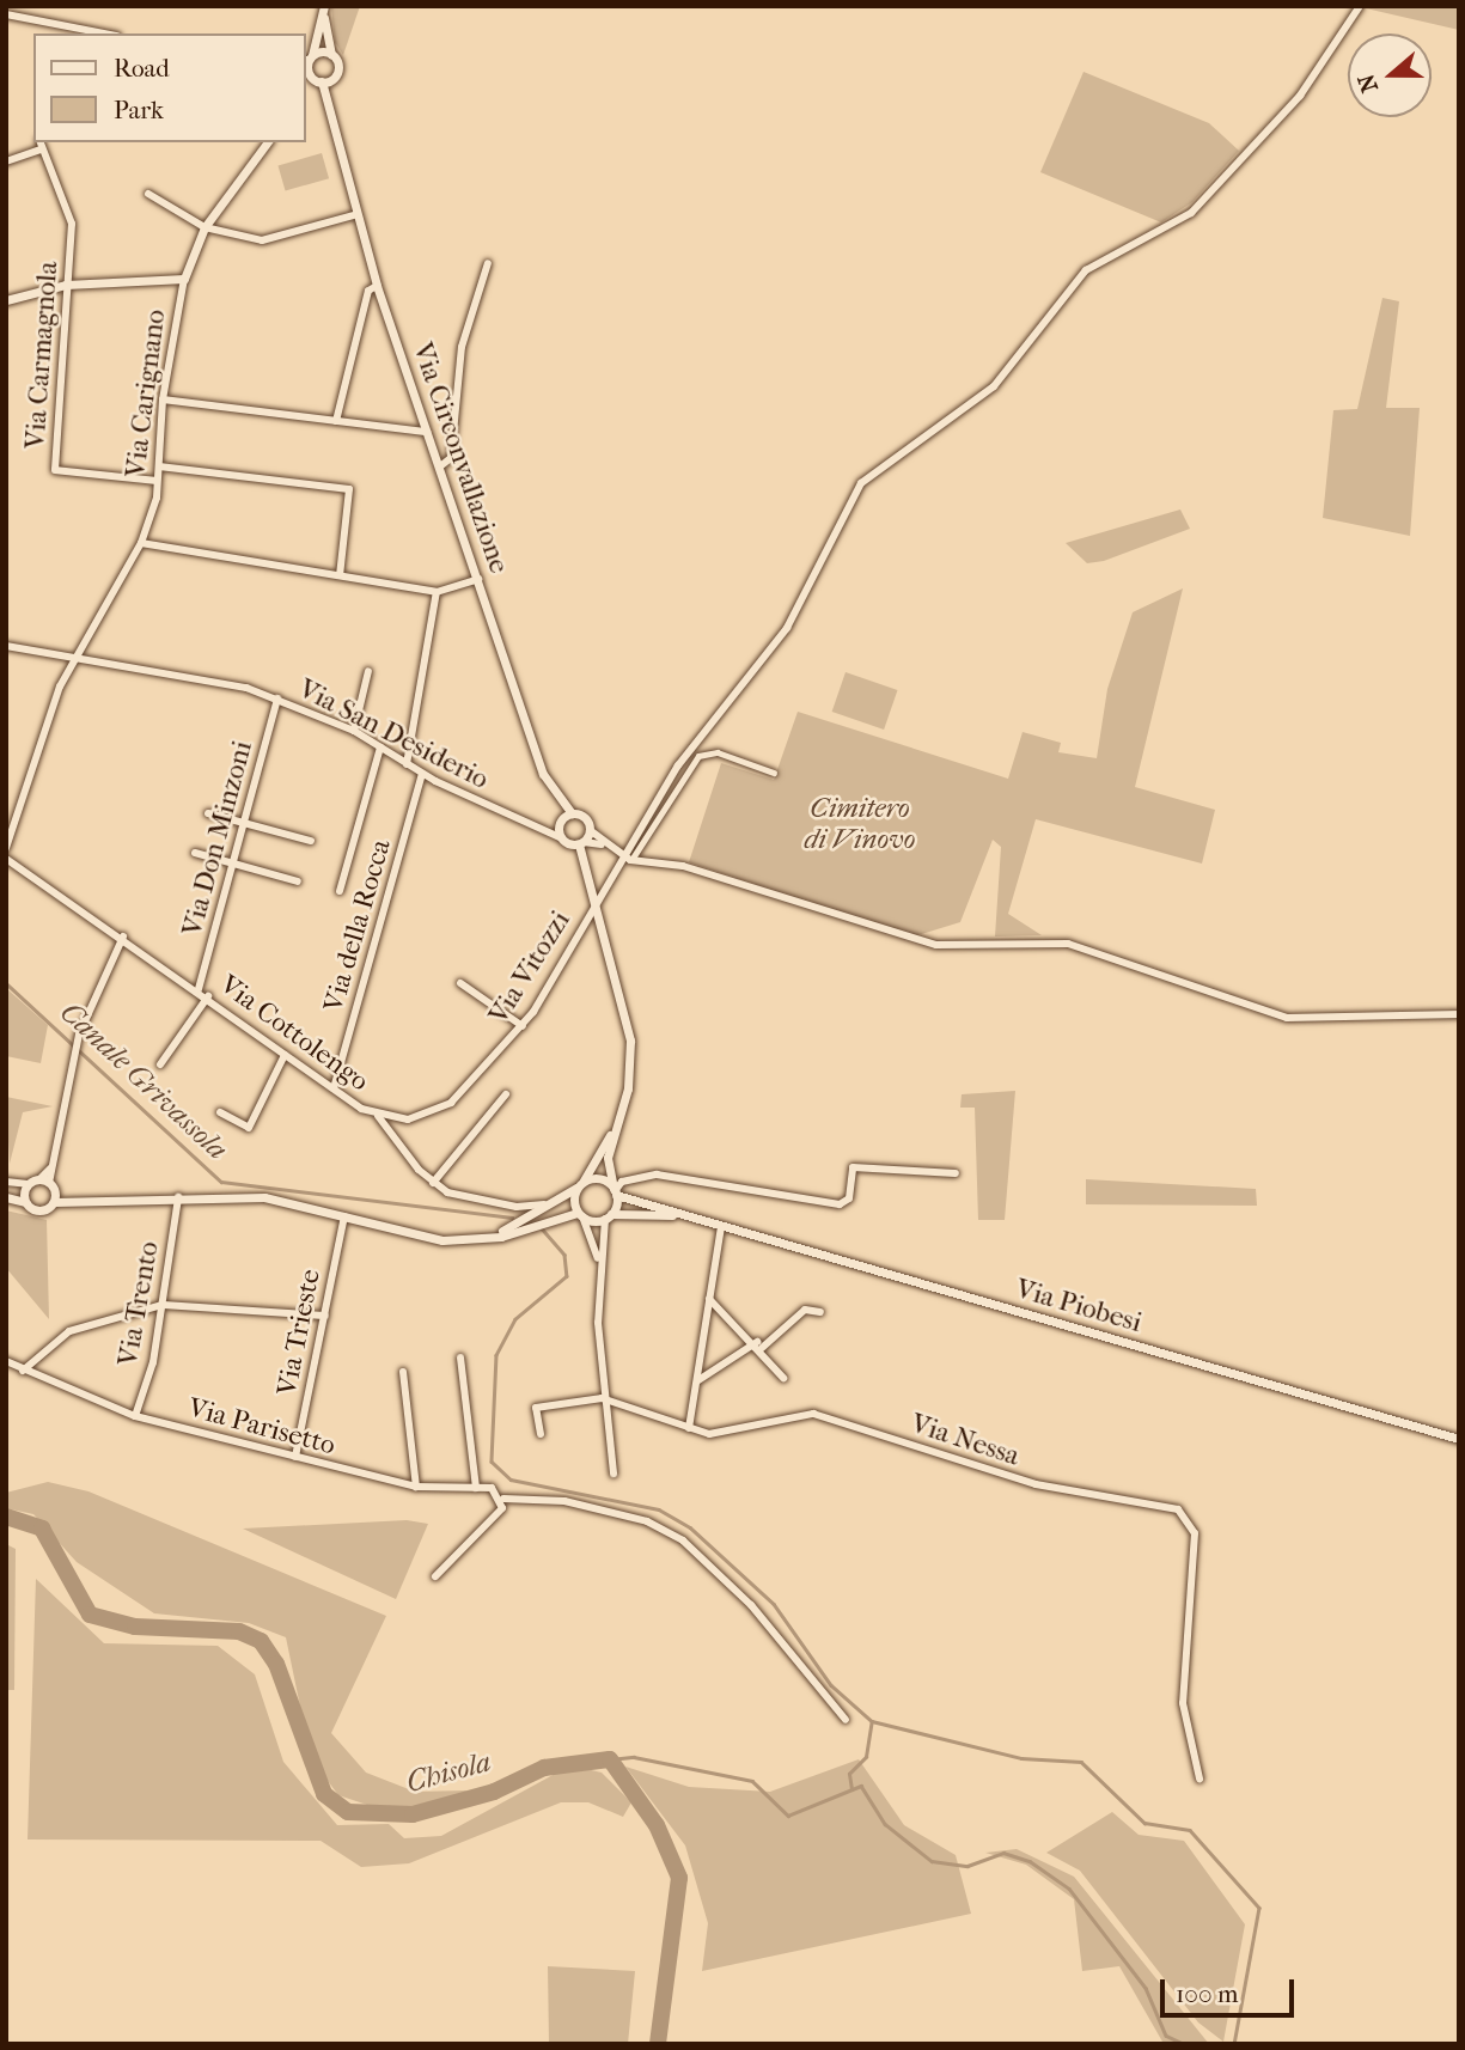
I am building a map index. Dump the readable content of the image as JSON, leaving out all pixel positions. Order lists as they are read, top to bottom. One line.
{"streets":{"street":["Via Carmagnola","Via Carignano","Via Circonvallazione","Via San Desiderio","Via Don Minzoni","Via della Rocca","Via Vitozzi","Via Cottolengo","Via Trento","Via Piobesi","Via Trieste","Via Parisetto","Via Nessa"]},"crossings":[["Via Carmagnola","Via Carignano"],["Via Carignano","Via San Desiderio"],["Via San Desiderio","Via Don Minzoni"],["Via San Desiderio","Via della Rocca"],["Via Don Minzoni","Via Cottolengo"],["Via della Rocca","Via Cottolengo"],["Via Vitozzi","Via Cottolengo"],["Via Trento","Via Parisetto"],["Via Trieste","Via Parisetto"]],"water":["Canale Grivassola","Chisola"],"parks":["Cimitero di Vinovo"],"legend":["Road","Park"],"scale_bar":"100 m","north":"left"}
